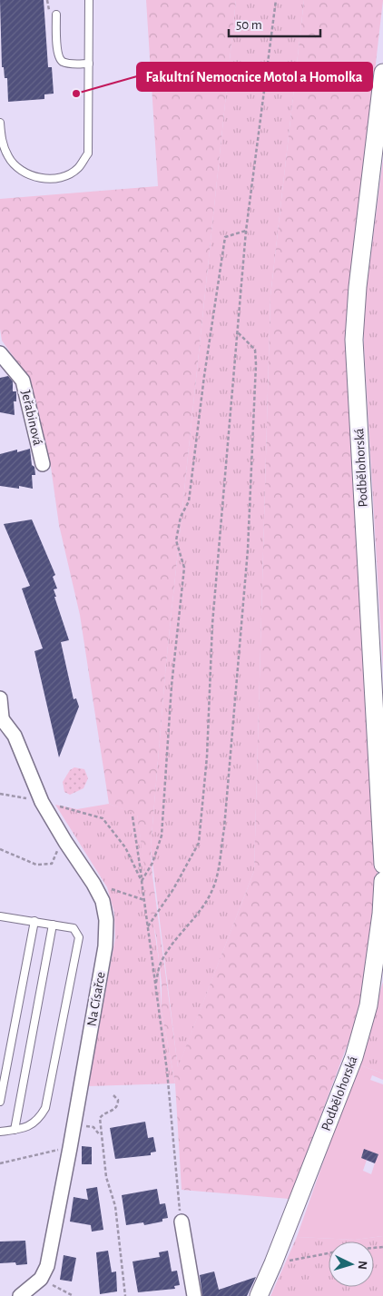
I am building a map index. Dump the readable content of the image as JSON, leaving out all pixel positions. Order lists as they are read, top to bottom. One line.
{"streets":{"street":["Jeřabinová","Podbělohorská","Na Císařce"]},"places":["Fakultní Nemocnice Motol a Homolka"],"scale_bar":"50 m","north":"right"}
